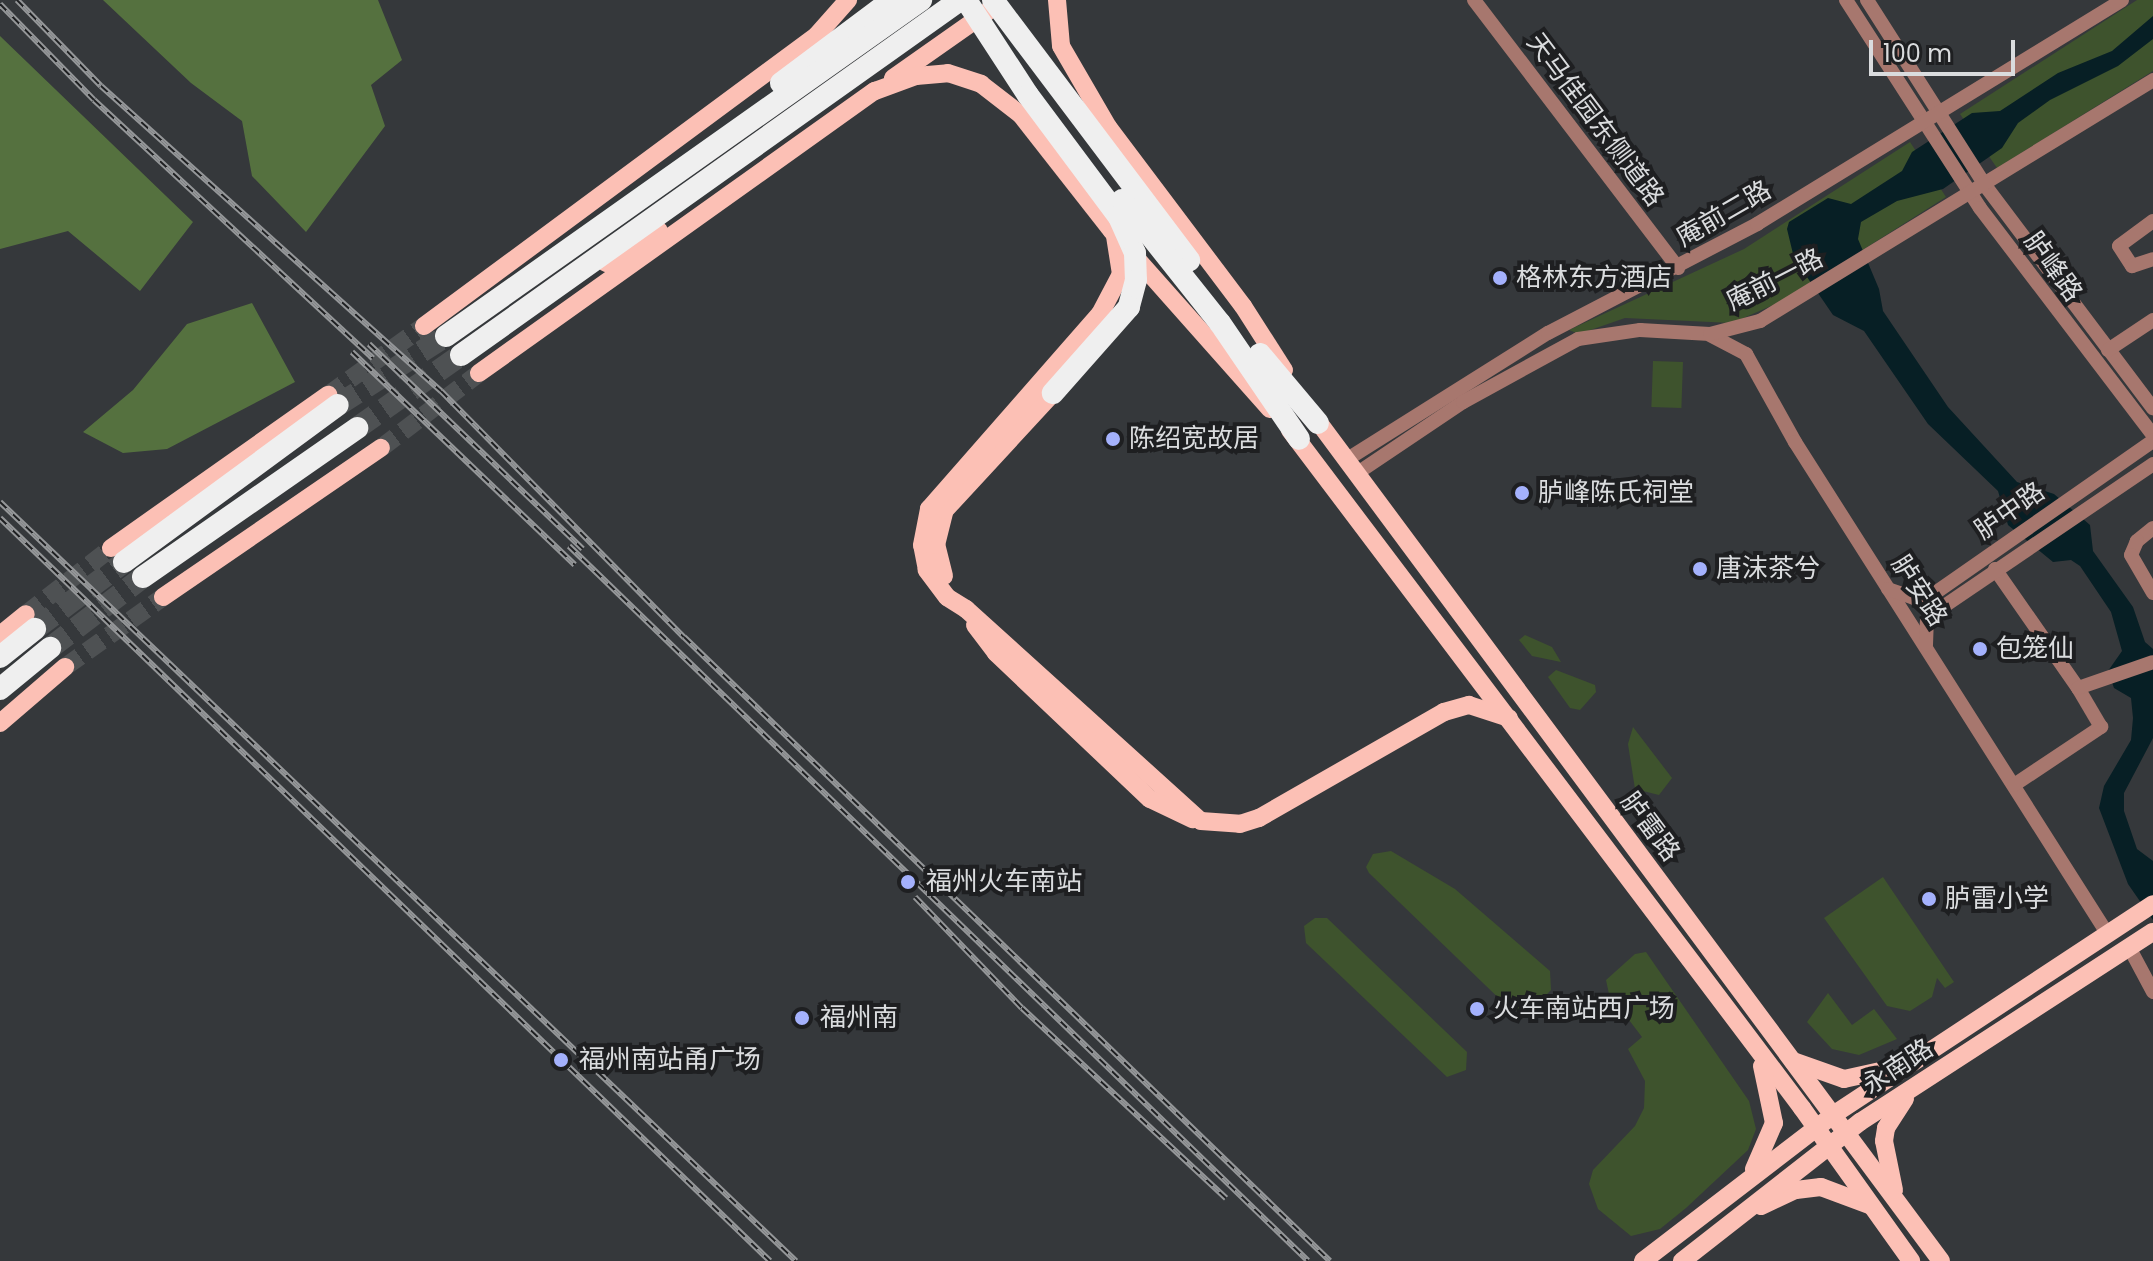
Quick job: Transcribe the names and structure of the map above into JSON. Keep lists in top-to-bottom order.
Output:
{
  "streets": {
    "main road": ["胪雷路", "永南路"],
    "street": [
      "天马佳园东侧道路",
      "庵前二路",
      "胪峰路",
      "庵前一路",
      "胪中路",
      "胪安路"
    ]
  },
  "crossings": [
    ["天马佳园东侧道路", "庵前二路"],
    ["庵前二路", "胪峰路"],
    ["庵前二路", "庵前一路"],
    ["庵前二路", "胪雷路"],
    ["胪峰路", "庵前一路"],
    ["胪峰路", "胪中路"],
    ["庵前一路", "胪雷路"],
    ["胪中路", "胪安路"],
    ["胪雷路", "永南路"]
  ],
  "places": [
    "格林东方酒店",
    "陈绍宽故居",
    "胪峰陈氏祠堂",
    "唐沫茶兮",
    "包笼仙",
    "福州火车南站",
    "胪雷小学",
    "火车南站西广场",
    "福州南",
    "福州南站甬广场"
  ],
  "scale_bar": "100 m"
}
